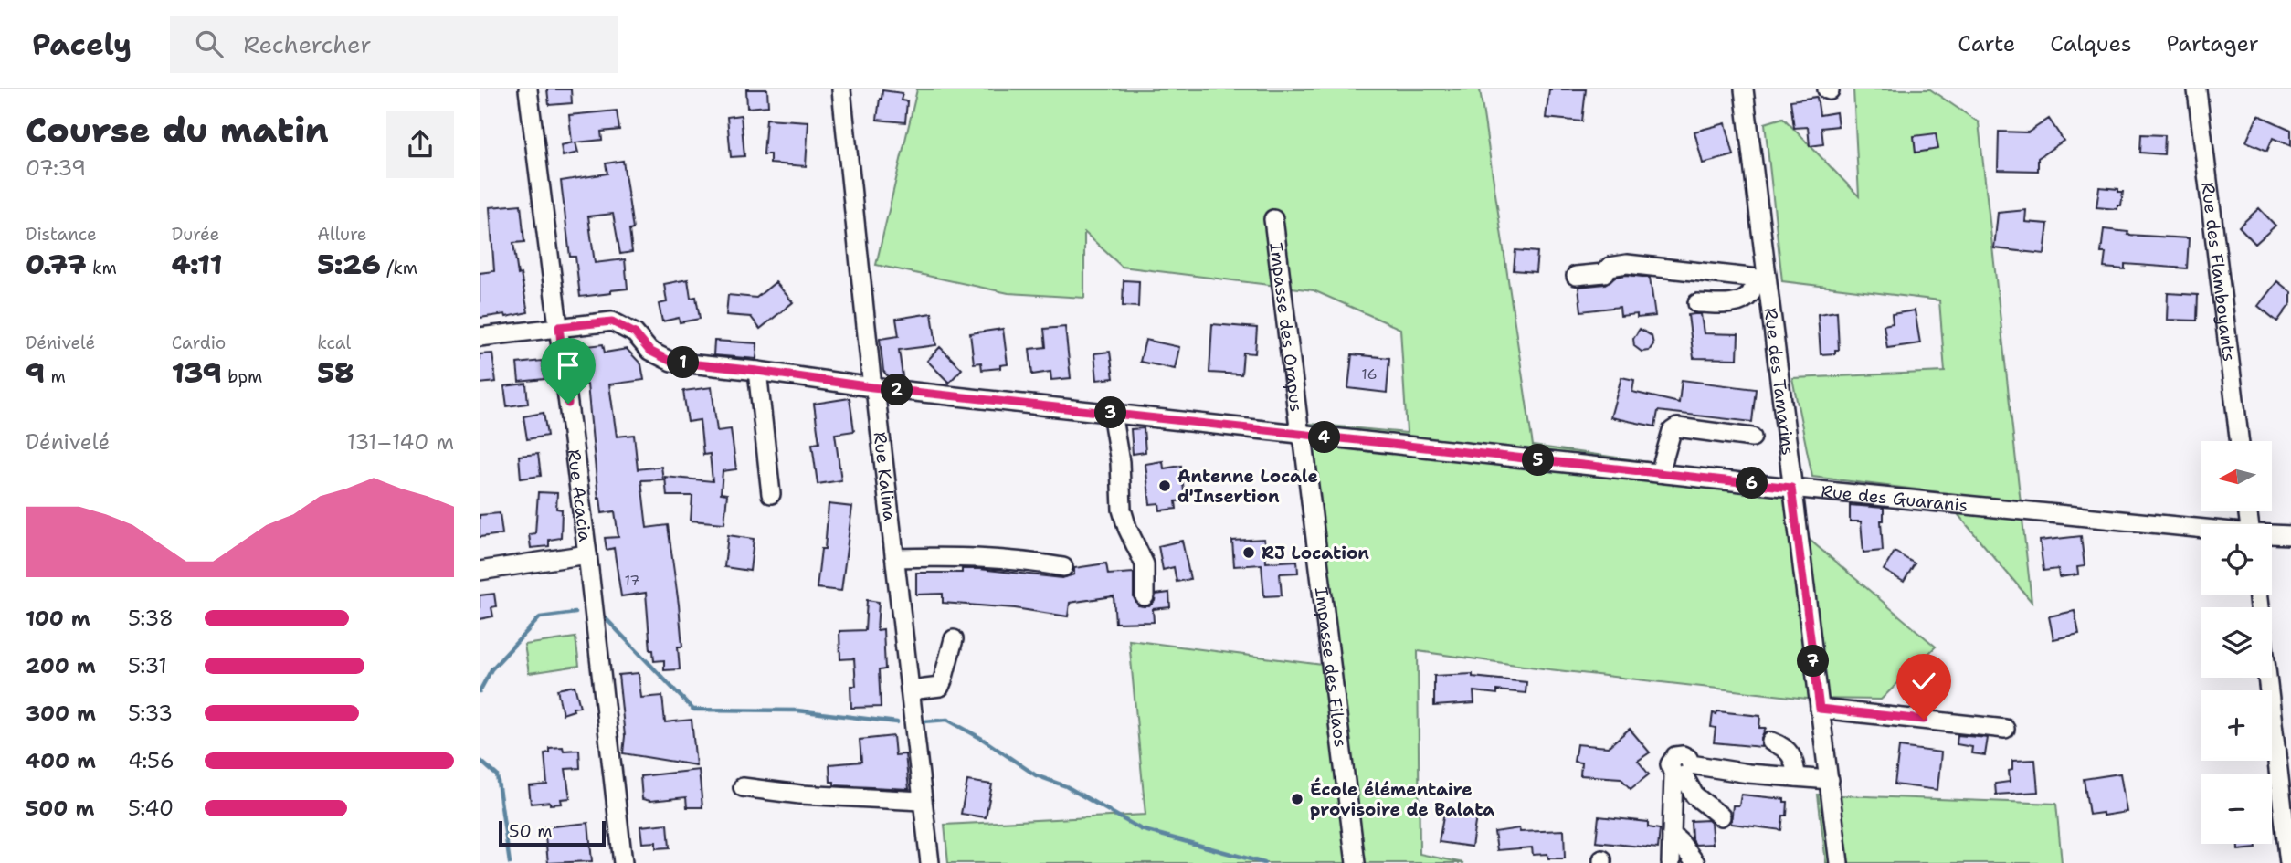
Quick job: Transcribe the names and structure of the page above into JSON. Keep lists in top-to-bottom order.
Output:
{
  "streets": {
    "street": [
      "Rue des Flamboyants",
      "Impasse des Orapus",
      "Rue des Tamarins",
      "Rue Kalina",
      "Rue Acacia",
      "Rue des Guaranis",
      "Impasse des Filaos"
    ]
  },
  "crossings": [
    ["Impasse des Orapus", "Rue des Guaranis"],
    ["Impasse des Orapus", "Impasse des Filaos"],
    ["Rue des Tamarins", "Rue des Guaranis"],
    ["Rue Kalina", "Rue des Guaranis"],
    ["Rue Acacia", "Rue des Guaranis"],
    ["Rue des Guaranis", "Impasse des Filaos"]
  ],
  "places": ["Antenne Locale d'Insertion", "RJ Location", "École élémentaire provisoire de Balata"],
  "house_numbers": ["16", "17"],
  "scale_bar": "50 m",
  "north": "left",
  "page": {
    "header": "Pacely",
    "search": "Rechercher",
    "nav": ["Carte", "Calques", "Partager"],
    "heading": ["Course du matin", "07:39"],
    "stats": [
      ["Distance", "0.77 km"],
      ["Durée", "4:11"],
      ["Allure", "5:26 /km"],
      ["Dénivelé", "9 m"],
      ["Cardio", "139 bpm"],
      ["kcal", "58"]
    ],
    "pins": [
      "1",
      "2",
      "3",
      "4",
      "5",
      "6",
      "7"
    ],
    "chart": ["Dénivelé", "131–140 m"],
    "map_buttons": ["+", "−"],
    "list": [
      {
        "name": "100 m",
        "note": "5:38"
      },
      {
        "name": "200 m",
        "note": "5:31"
      },
      {
        "name": "300 m",
        "note": "5:33"
      },
      {
        "name": "400 m",
        "note": "4:56"
      },
      {
        "name": "500 m",
        "note": "5:40"
      }
    ],
    "scale": "50 m"
  }
}
